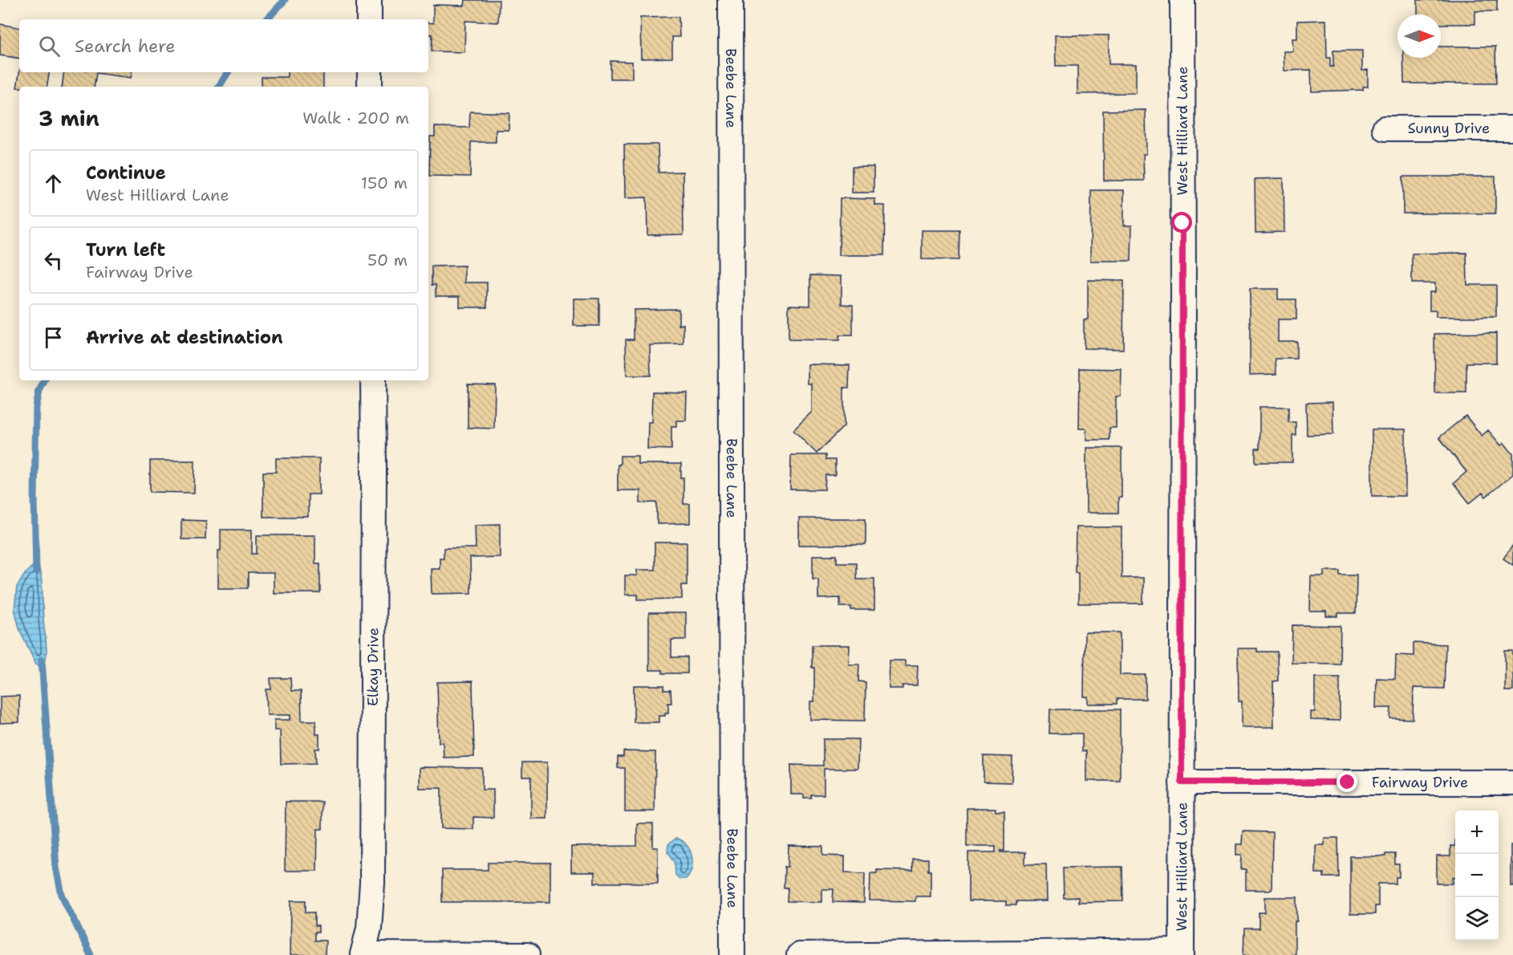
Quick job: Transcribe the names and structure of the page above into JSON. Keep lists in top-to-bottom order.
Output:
{
  "streets": {
    "street": [
      "Beebe Lane",
      "Sunny Drive",
      "West Hilliard Lane",
      "Elkay Drive",
      "Fairway Drive"
    ]
  },
  "crossings": [
    ["West Hilliard Lane", "Fairway Drive"]
  ],
  "north": "right",
  "page": {
    "search": "Search here",
    "heading": ["3 min", "Walk · 200 m"],
    "list": [
      ["Continue", "West Hilliard Lane", "150 m"],
      ["Turn left", "Fairway Drive", "50 m"],
      "Arrive at destination"
    ],
    "map_buttons": ["+", "−"]
  }
}
